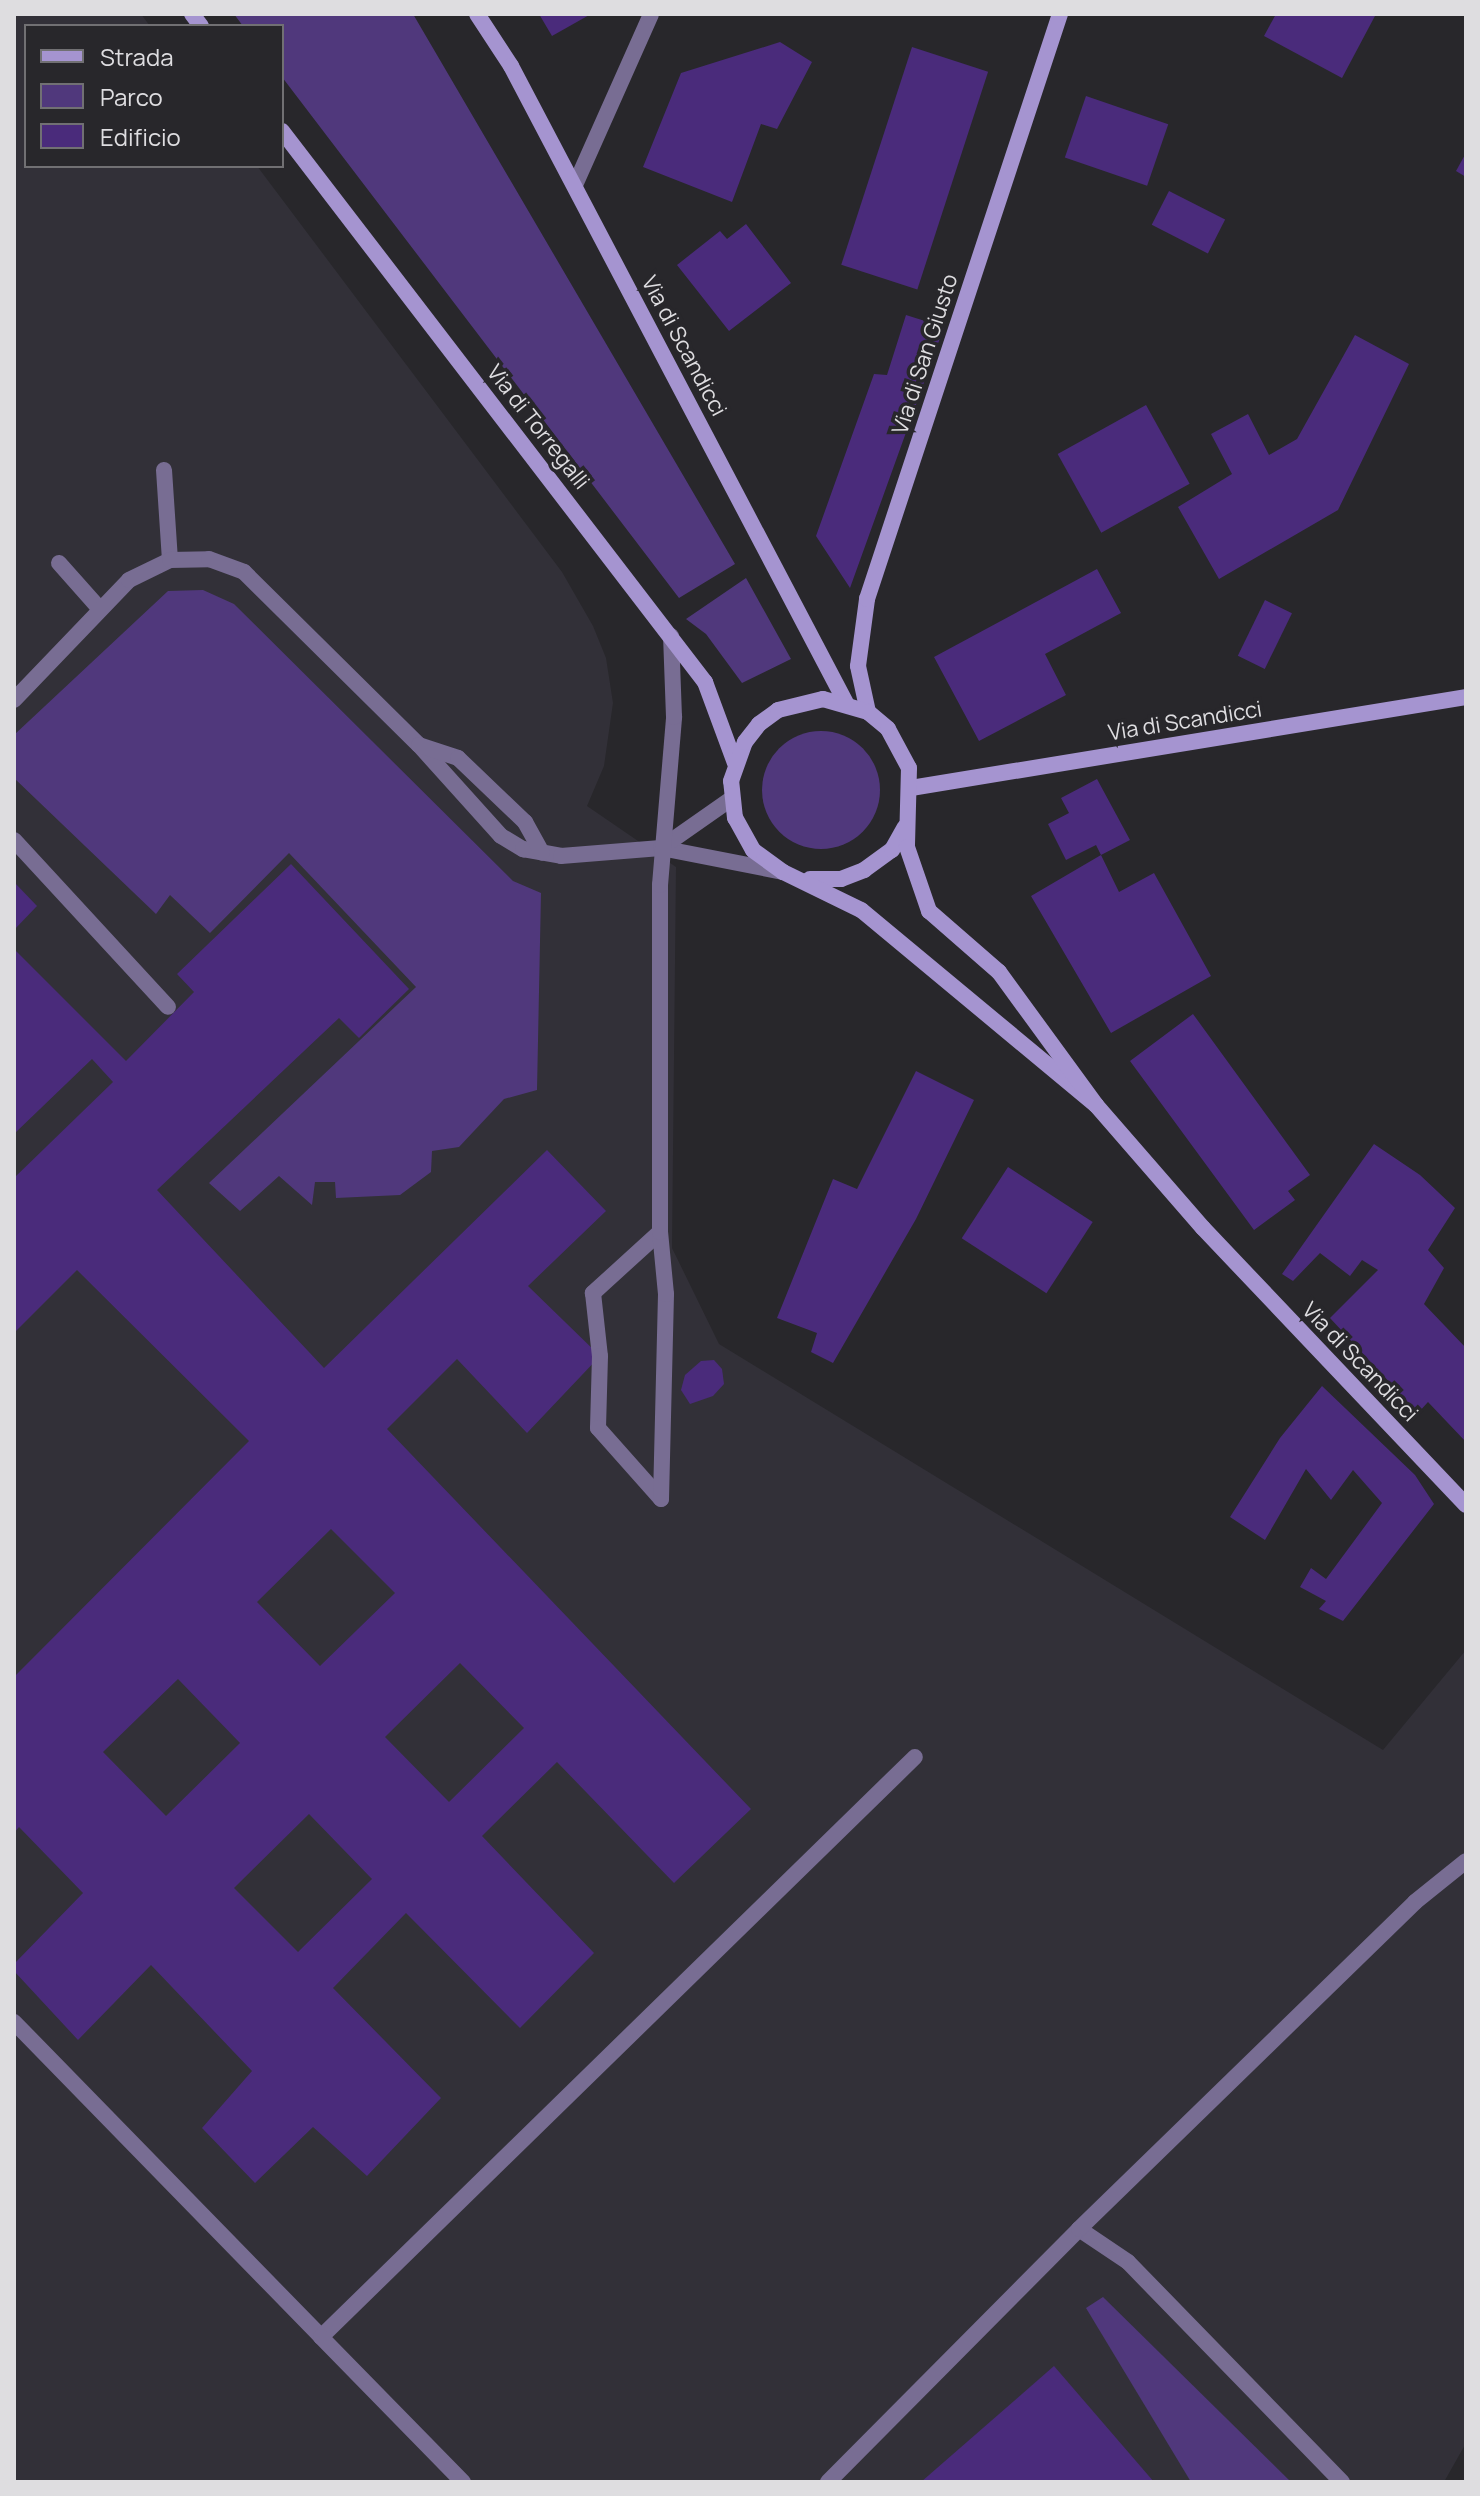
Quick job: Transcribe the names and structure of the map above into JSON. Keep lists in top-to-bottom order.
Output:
{
  "streets": {
    "main road": ["Via di Scandicci", "Via di San Giusto", "Via di Torregalli"]
  },
  "crossings": [
    ["Via di Scandicci", "Via di San Giusto"],
    ["Via di Scandicci", "Via di Torregalli"],
    ["Via di San Giusto", "Via di Torregalli"]
  ],
  "legend": ["Strada", "Parco", "Edificio"]
}
